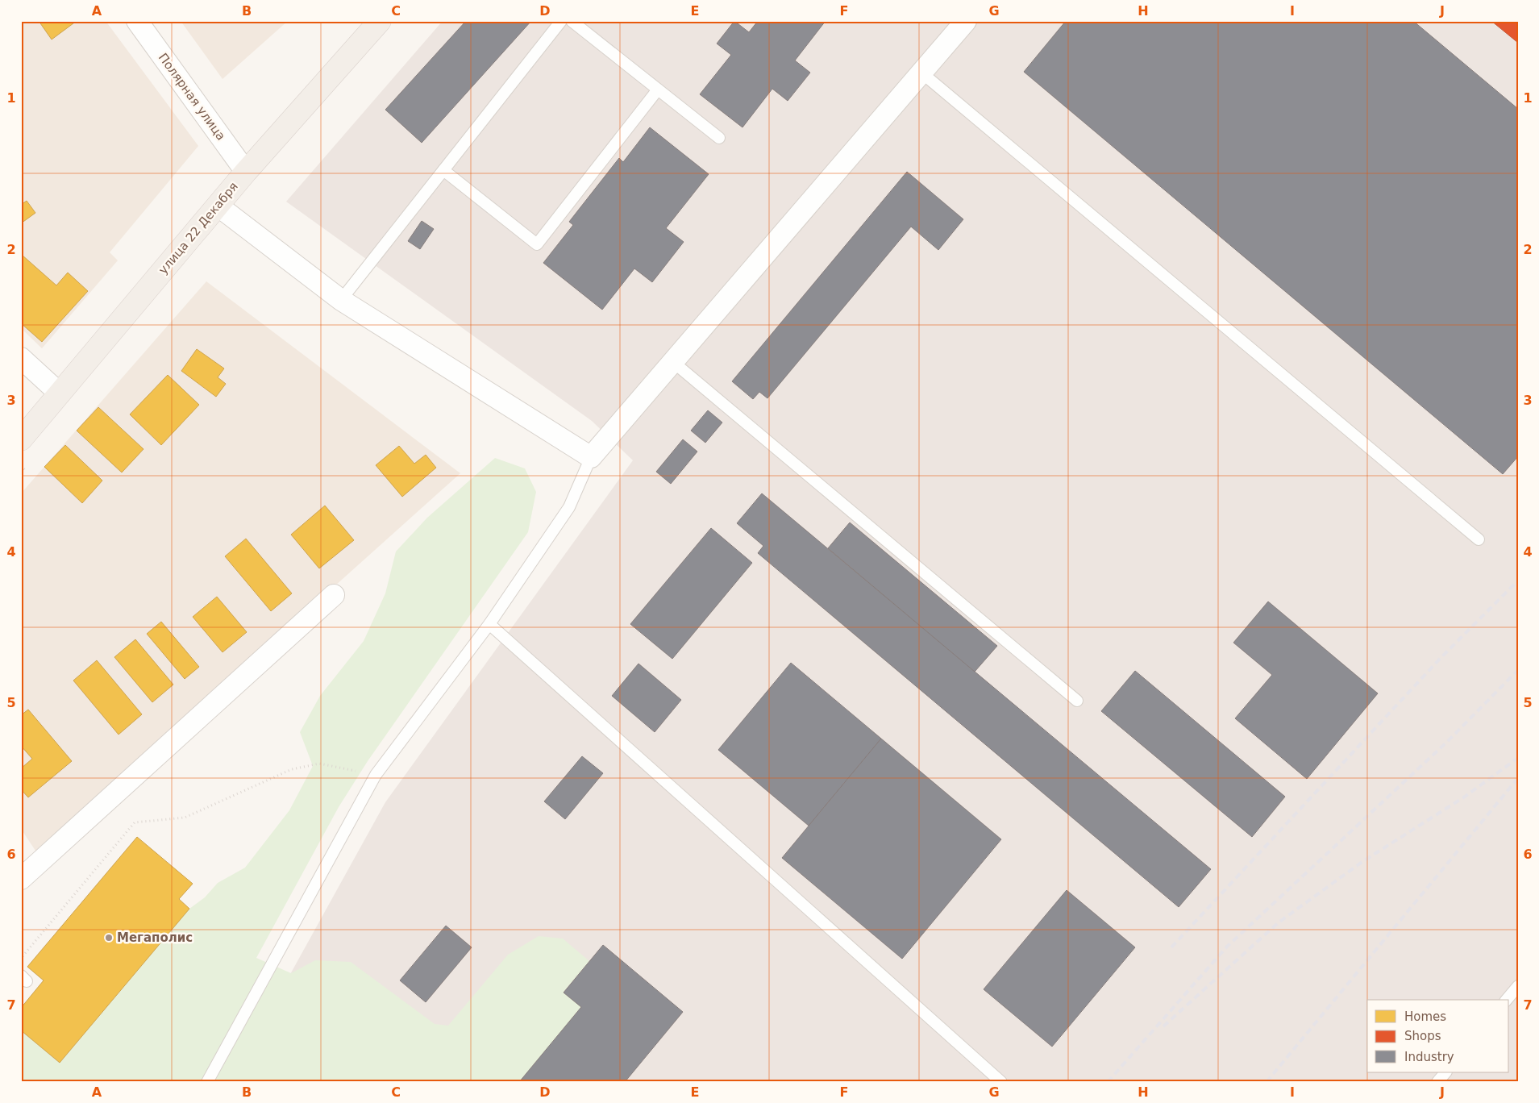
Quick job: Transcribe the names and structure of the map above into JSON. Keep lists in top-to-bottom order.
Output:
{
  "streets": {
    "main road": ["улица 22 Декабря"],
    "street": ["Полярная улица"]
  },
  "crossings": [
    ["Полярная улица", "улица 22 Декабря"]
  ],
  "places": ["Мегаполис"],
  "legend": ["Homes", "Shops", "Industry"],
  "grid": {
    "columns": [
      "A",
      "B",
      "C",
      "D",
      "E",
      "F",
      "G",
      "H",
      "I",
      "J"
    ],
    "rows": [
      "1",
      "2",
      "3",
      "4",
      "5",
      "6",
      "7"
    ]
  }
}
